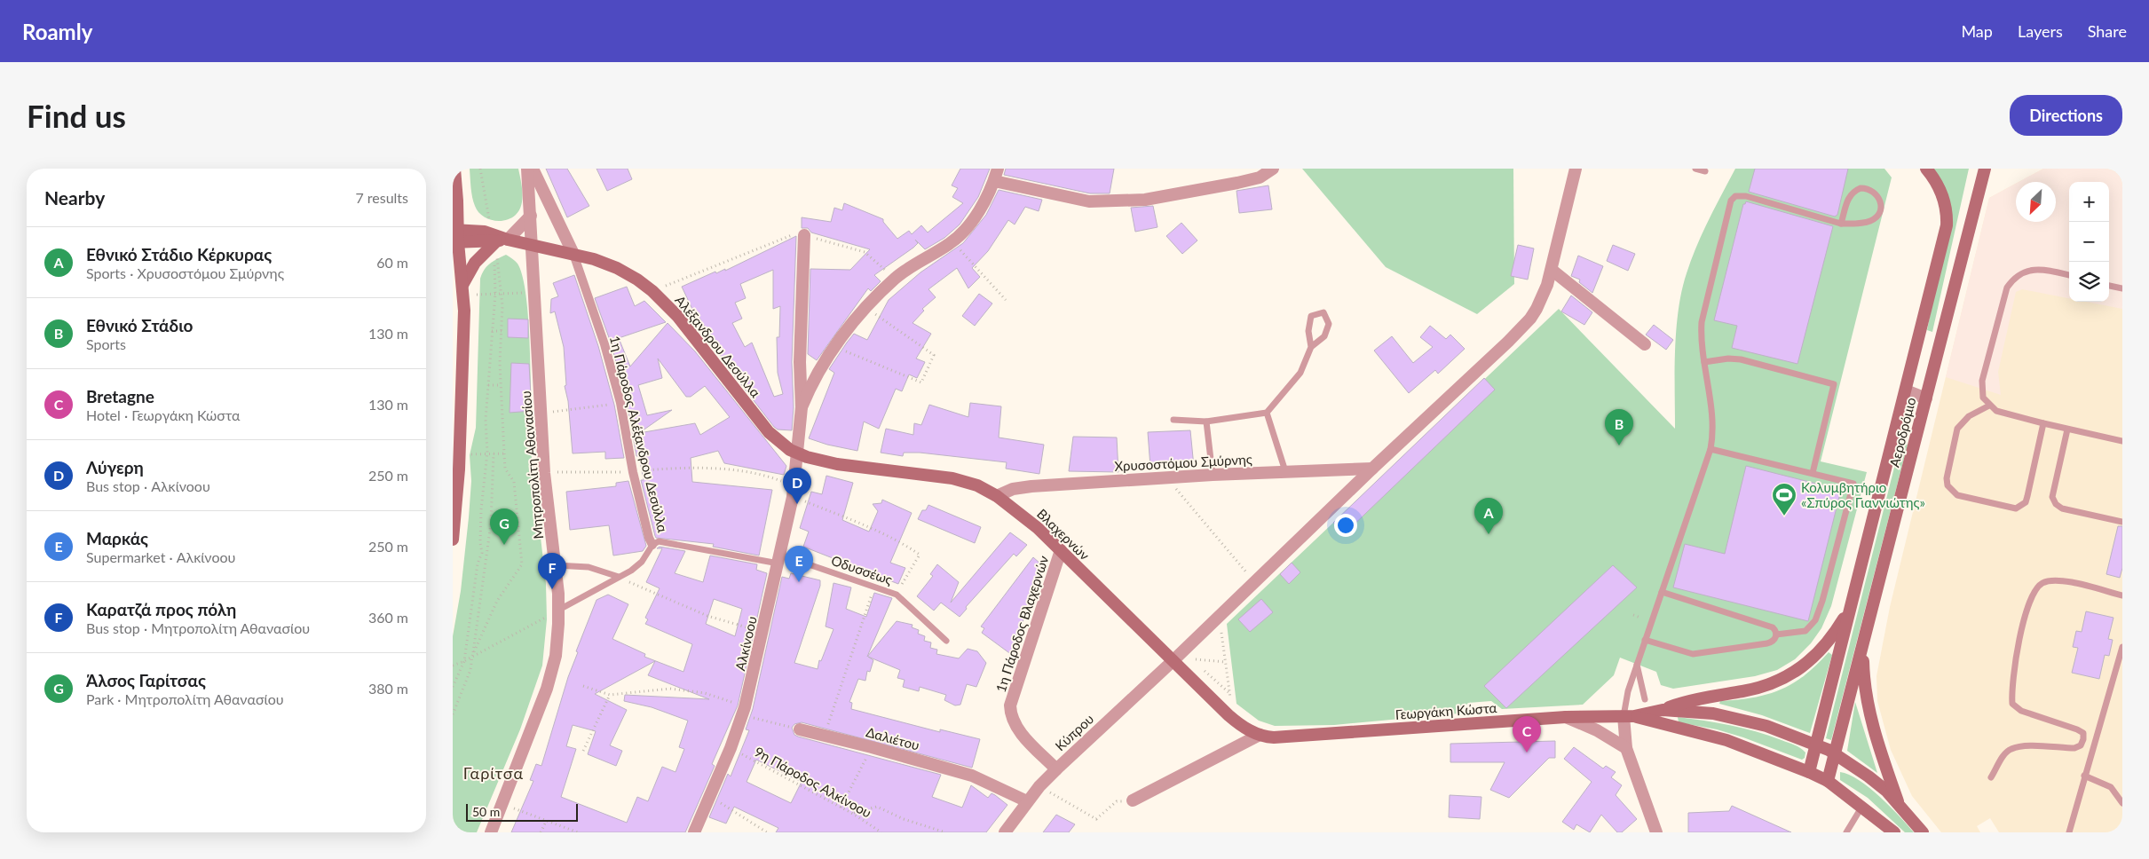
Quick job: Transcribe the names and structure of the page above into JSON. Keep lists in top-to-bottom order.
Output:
{
  "streets": {
    "main road": [
      "Αλέξανδρου Δεσύλλα",
      "Αεροδρόμιο",
      "Βλαχερνών",
      "Γεωργάκη Κώστα"
    ],
    "street": [
      "1η Πάροδος Αλέξανδρου Δεσύλλα",
      "Χρυσοστόμου Σμύρνης",
      "Μητροπολίτη Αθανασίου",
      "1η Πάροδος Βλαχερνών",
      "Αλκίνοου",
      "Κύπρου",
      "Δαλιέτου"
    ],
    "lane": ["Οδυσσέως"],
    "path": ["9η Πάροδος Αλκίνοου"]
  },
  "crossings": [
    ["Αλέξανδρου Δεσύλλα", "1η Πάροδος Αλέξανδρου Δεσύλλα"],
    ["Αλέξανδρου Δεσύλλα", "Μητροπολίτη Αθανασίου"],
    ["Αλέξανδρου Δεσύλλα", "Βλαχερνών"],
    ["Αλέξανδρου Δεσύλλα", "Αλκίνοου"],
    ["Αεροδρόμιο", "Γεωργάκη Κώστα"],
    ["1η Πάροδος Αλέξανδρου Δεσύλλα", "Οδυσσέως"],
    ["Χρυσοστόμου Σμύρνης", "Βλαχερνών"],
    ["Χρυσοστόμου Σμύρνης", "Κύπρου"],
    ["Βλαχερνών", "1η Πάροδος Βλαχερνών"],
    ["Βλαχερνών", "Αλκίνοου"],
    ["Βλαχερνών", "Γεωργάκη Κώστα"],
    ["Βλαχερνών", "Κύπρου"],
    ["Οδυσσέως", "Αλκίνοου"],
    ["1η Πάροδος Βλαχερνών", "Κύπρου"],
    ["Κύπρου", "Δαλιέτου"]
  ],
  "districts": ["Γαρίτσα"],
  "places": {
    "sports": ["Κολυμβητήριο «Σπύρος Γιαννιώτης»"]
  },
  "scale_bar": "50 m",
  "north": "bottom left",
  "page": {
    "header": "Roamly",
    "nav": ["Map", "Layers", "Share"],
    "buttons": "Directions",
    "title": "Find us",
    "heading": ["Nearby", "7 results"],
    "map_buttons": ["+", "−"],
    "list": [
      {
        "mark": "A",
        "name": "Εθνικό Στάδιο Κέρκυρας",
        "note": "Sports · Χρυσοστόμου Σμύρνης",
        "value": "60 m"
      },
      {
        "mark": "B",
        "name": "Εθνικό Στάδιο",
        "note": "Sports",
        "value": "130 m"
      },
      {
        "mark": "C",
        "name": "Bretagne",
        "note": "Hotel · Γεωργάκη Κώστα",
        "value": "130 m"
      },
      {
        "mark": "D",
        "name": "Λύγερη",
        "note": "Bus stop · Αλκίνοου",
        "value": "250 m"
      },
      {
        "mark": "E",
        "name": "Μαρκάς",
        "note": "Supermarket · Αλκίνοου",
        "value": "250 m"
      },
      {
        "mark": "F",
        "name": "Καρατζά προς πόλη",
        "note": "Bus stop · Μητροπολίτη Αθανασίου",
        "value": "360 m"
      },
      {
        "mark": "G",
        "name": "Άλσος Γαρίτσας",
        "note": "Park · Μητροπολίτη Αθανασίου",
        "value": "380 m"
      }
    ],
    "pins": [
      "B",
      "D",
      "A",
      "G",
      "E",
      "F",
      "C"
    ],
    "scale": "50 m"
  }
}
